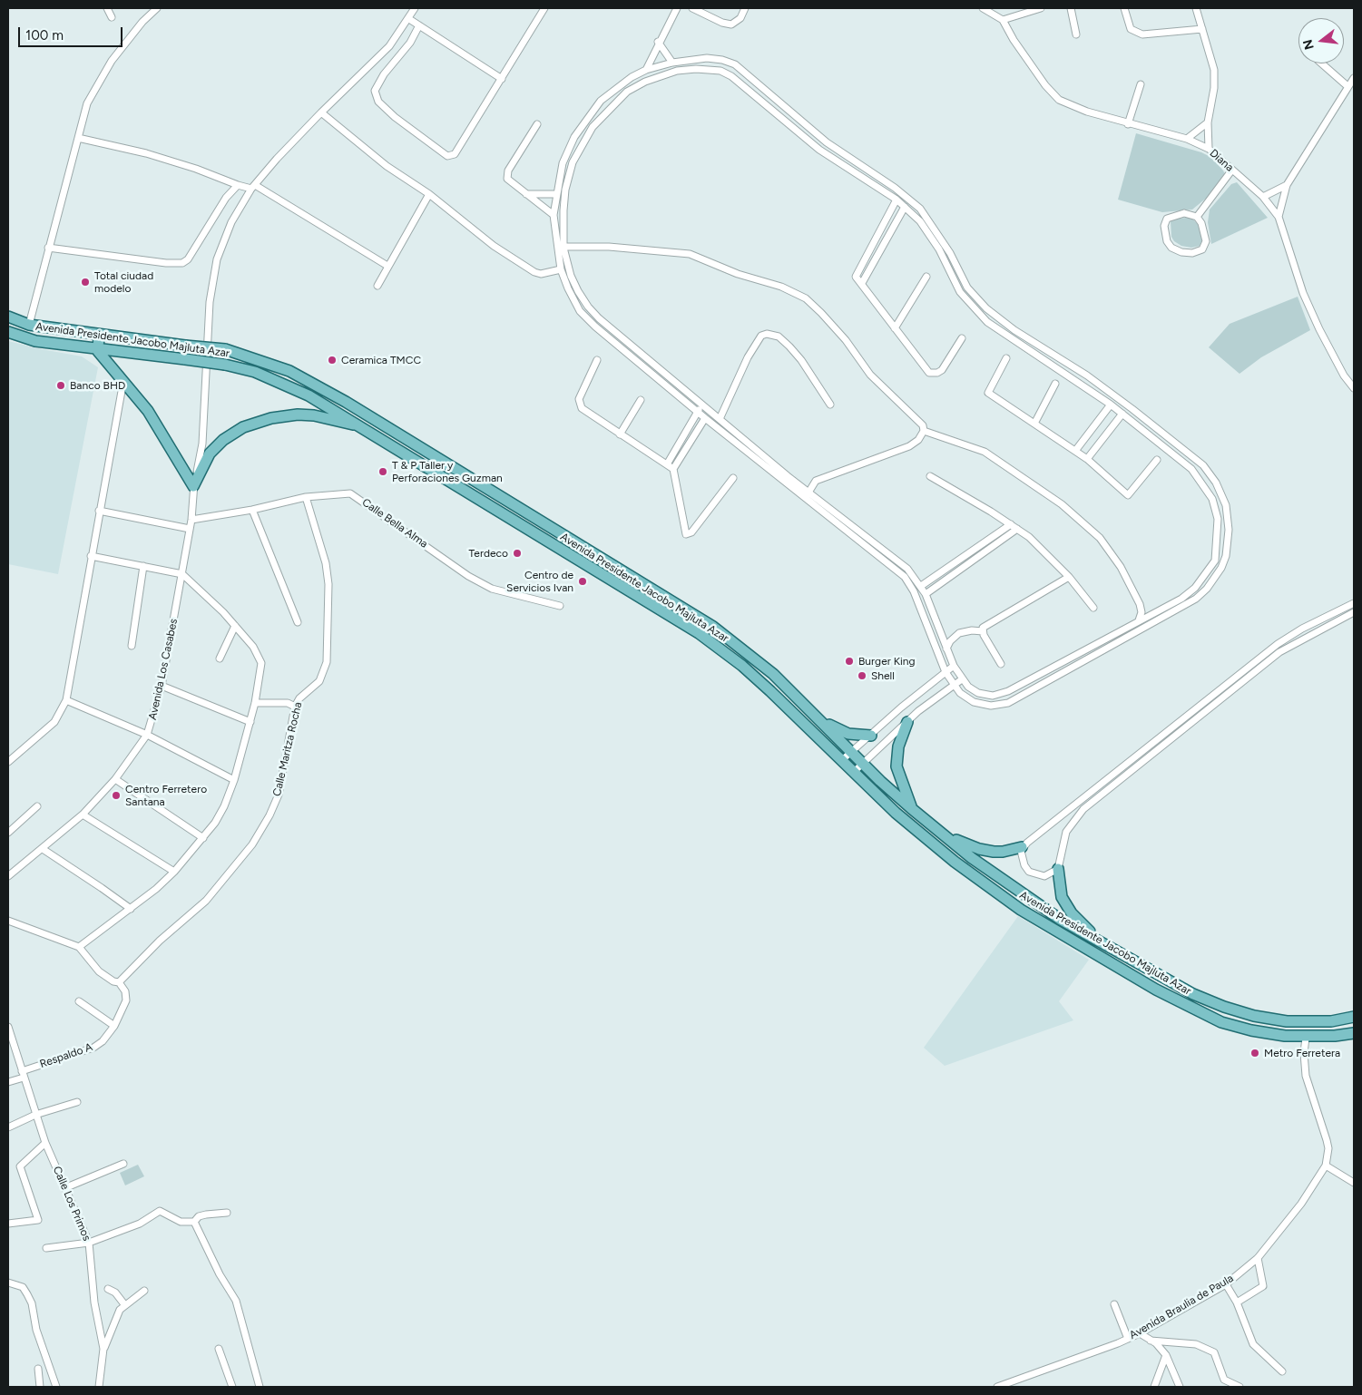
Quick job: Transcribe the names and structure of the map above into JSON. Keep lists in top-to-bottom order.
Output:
{
  "streets": {
    "main road": ["Avenida Presidente Jacobo Majluta Azar"],
    "street": [
      "Diana",
      "Calle Bella Alma",
      "Avenida Los Casabes",
      "Calle Maritza Rocha",
      "Respaldo A",
      "Calle Los Primos",
      "Avenida Braulia de Paula"
    ]
  },
  "crossings": [
    ["Avenida Presidente Jacobo Majluta Azar", "Avenida Braulia de Paula"],
    ["Calle Bella Alma", "Avenida Los Casabes"],
    ["Calle Bella Alma", "Calle Maritza Rocha"],
    ["Calle Maritza Rocha", "Respaldo A"],
    ["Respaldo A", "Calle Los Primos"]
  ],
  "places": [
    "Total ciudad modelo",
    "Ceramica TMCC",
    "Banco BHD",
    "T & P Taller y Perforaciones Guzman",
    "Terdeco",
    "Centro de Servicios Ivan",
    "Burger King",
    "Shell",
    "Centro Ferretero Santana",
    "Metro Ferretera"
  ],
  "scale_bar": "100 m",
  "north": "left"
}
